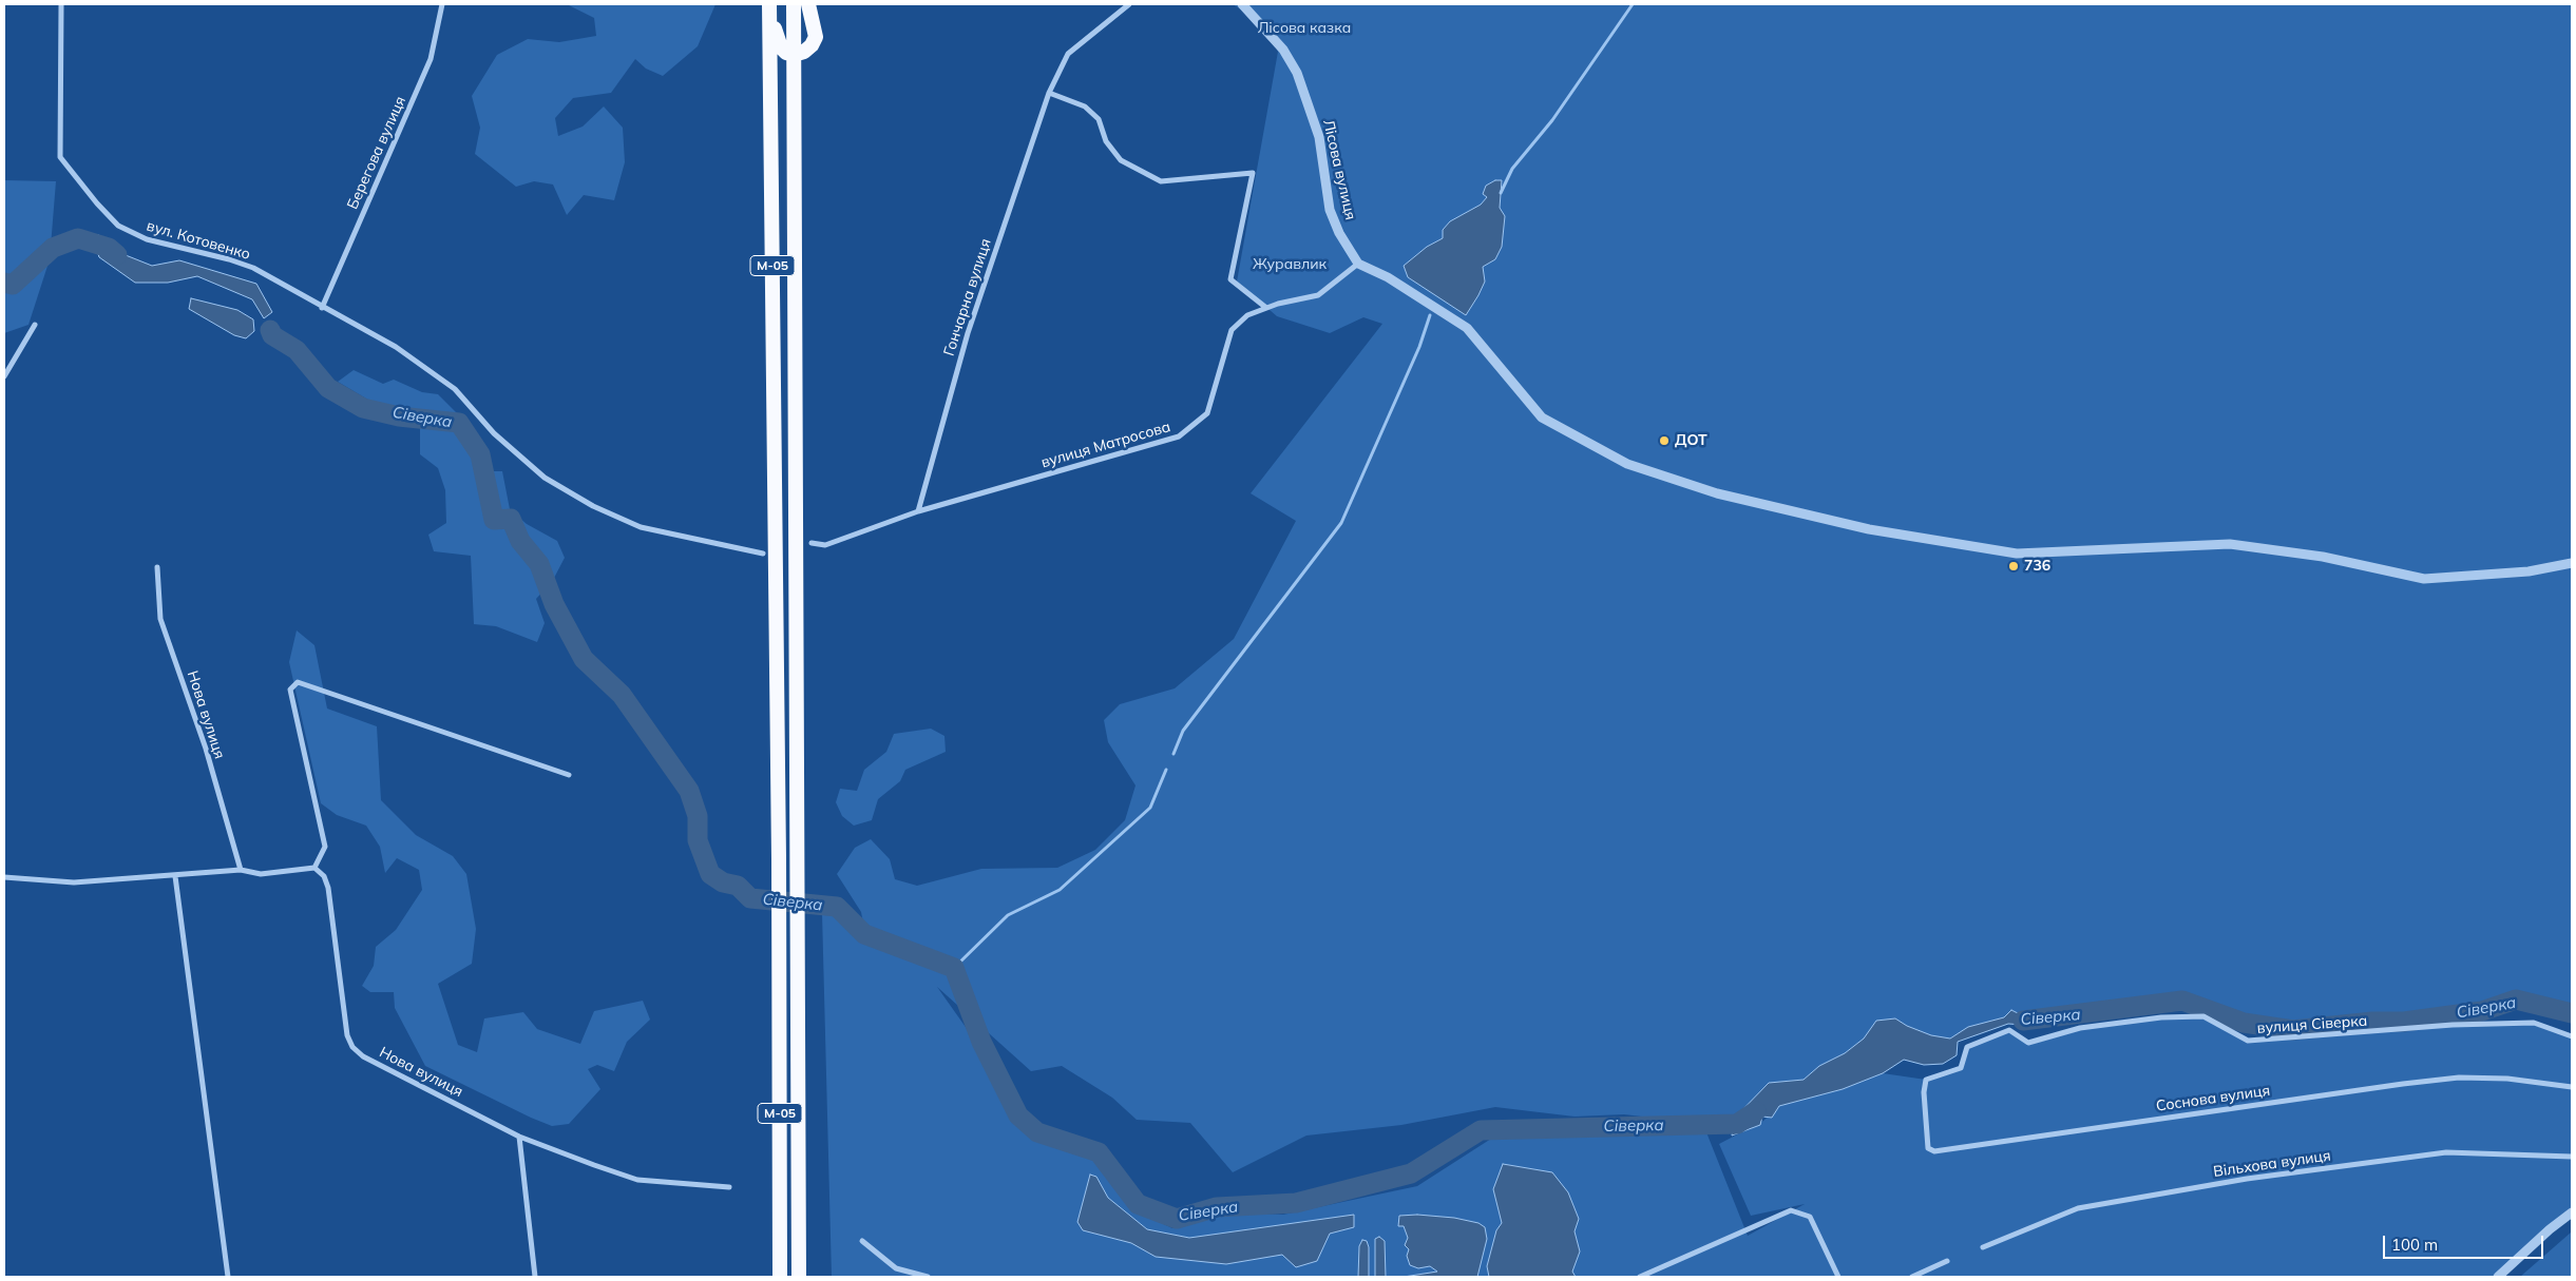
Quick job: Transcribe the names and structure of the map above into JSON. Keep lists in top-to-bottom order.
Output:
{
  "streets": {
    "highway": ["М-05"],
    "street": [
      "Берегова вулиця",
      "Лісова вулиця",
      "вул. Котовенко",
      "Гончарна вулиця",
      "вулиця Матросова",
      "Нова вулиця",
      "вулиця Сіверка",
      "Соснова вулиця",
      "Вільхова вулиця"
    ]
  },
  "crossings": [
    ["Берегова вулиця", "вул. Котовенко"],
    ["Лісова вулиця", "вулиця Матросова"],
    ["Гончарна вулиця", "вулиця Матросова"],
    ["вулиця Сіверка", "Соснова вулиця"]
  ],
  "water": ["Сіверка"],
  "parks": ["Лісова казка", "Журавлик"],
  "places": ["ДОТ", "736"],
  "scale_bar": "100 m"
}
